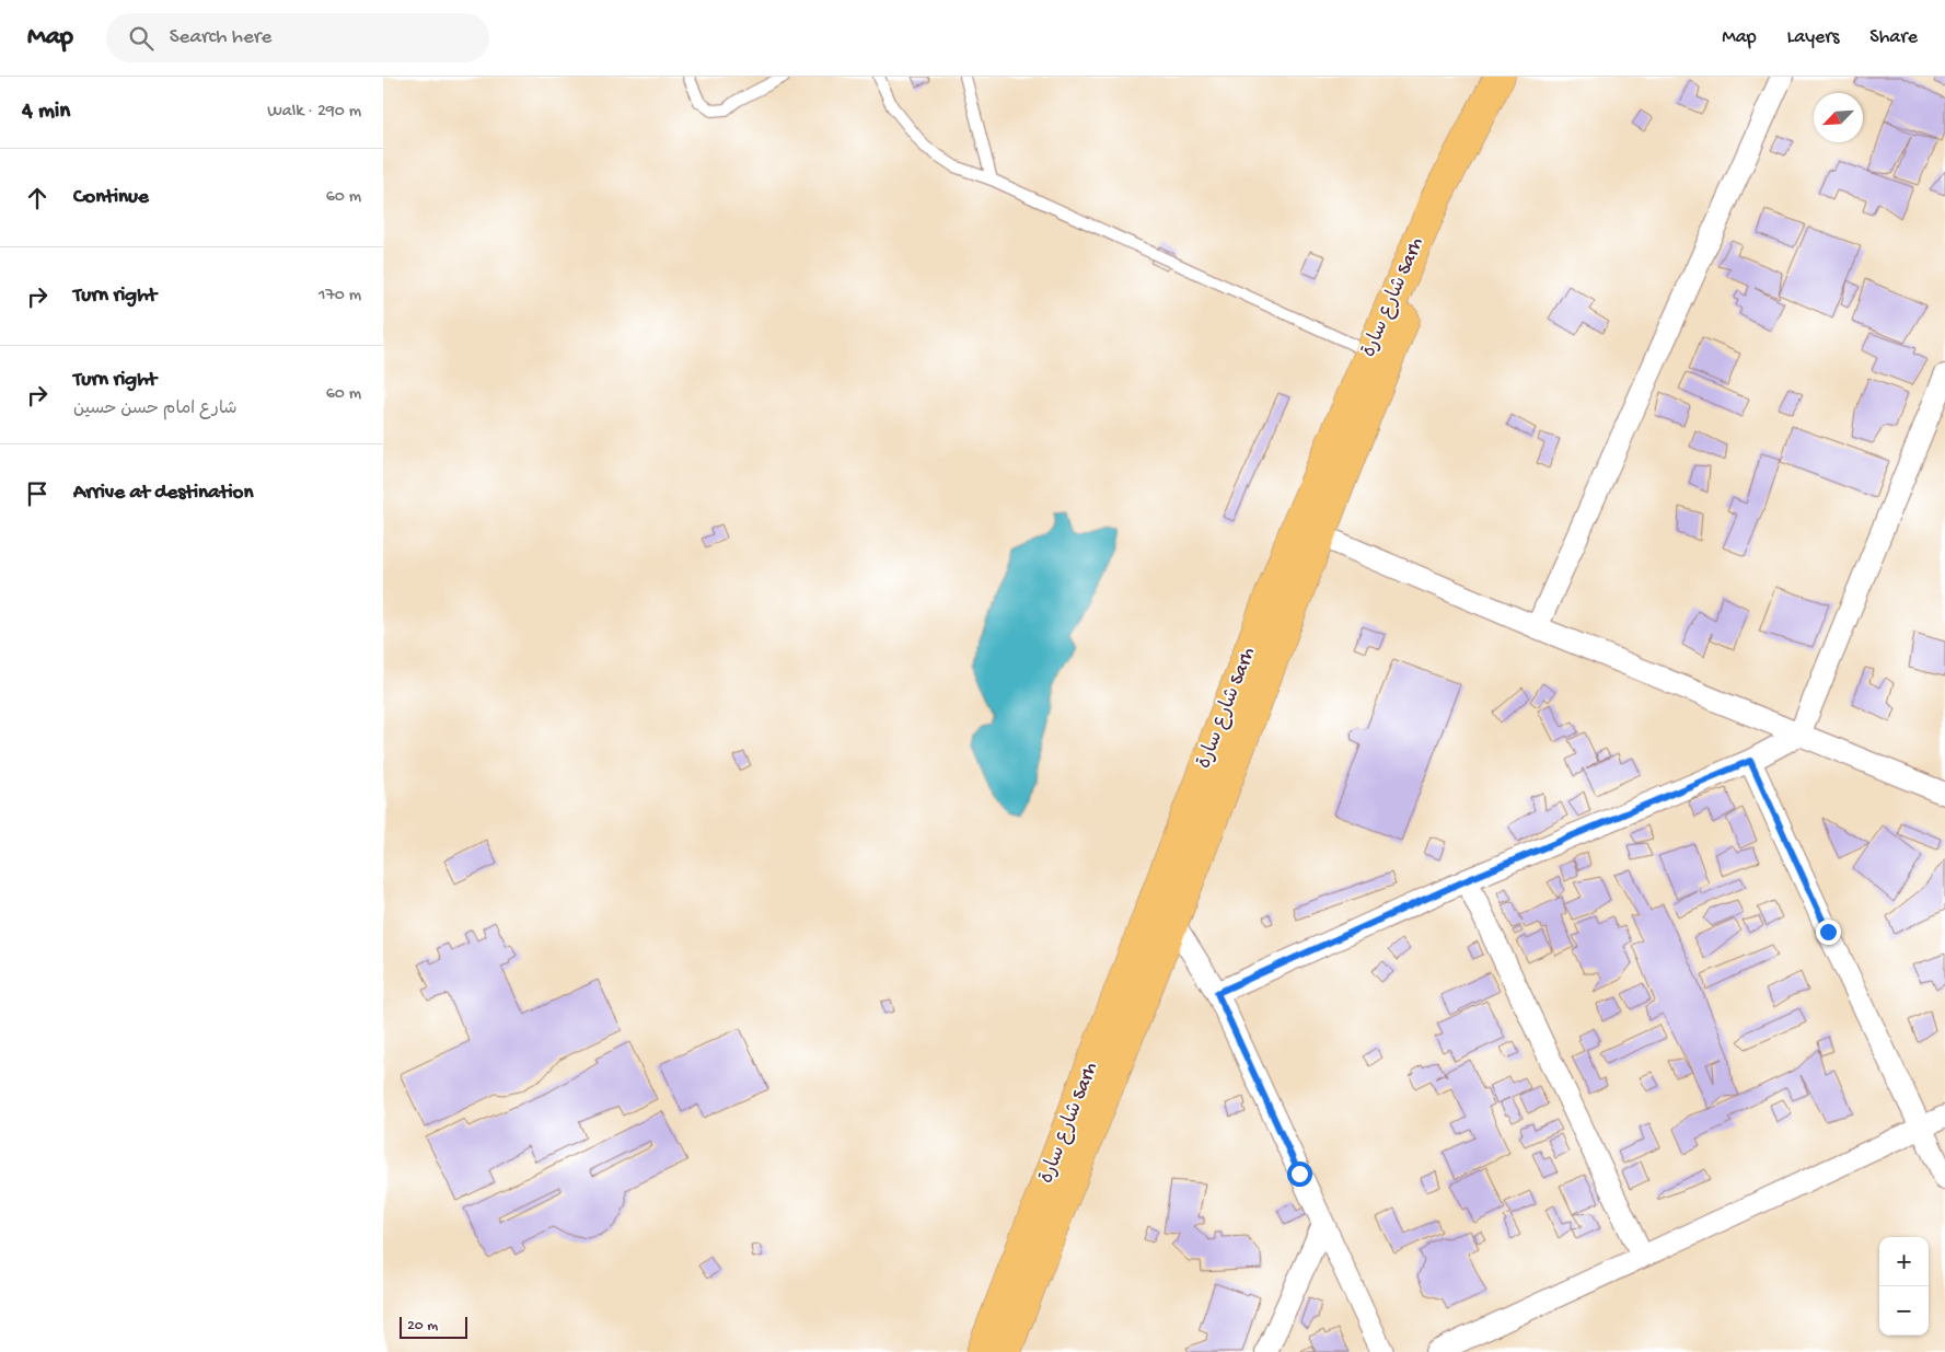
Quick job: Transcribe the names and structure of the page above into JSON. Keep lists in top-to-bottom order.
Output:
{
  "streets": {
    "highway": ["شارع سارة Sarh"]
  },
  "scale_bar": "20 m",
  "north": "bottom left",
  "page": {
    "header": "Map",
    "search": "Search here",
    "nav": ["Map", "Layers", "Share"],
    "heading": ["4 min", "Walk · 290 m"],
    "list": [
      ["Continue", "60 m"],
      ["Turn right", "170 m"],
      ["Turn right", "شارع امام حسن حسين", "60 m"],
      "Arrive at destination"
    ],
    "map_buttons": ["+", "−"],
    "scale": "20 m"
  }
}
